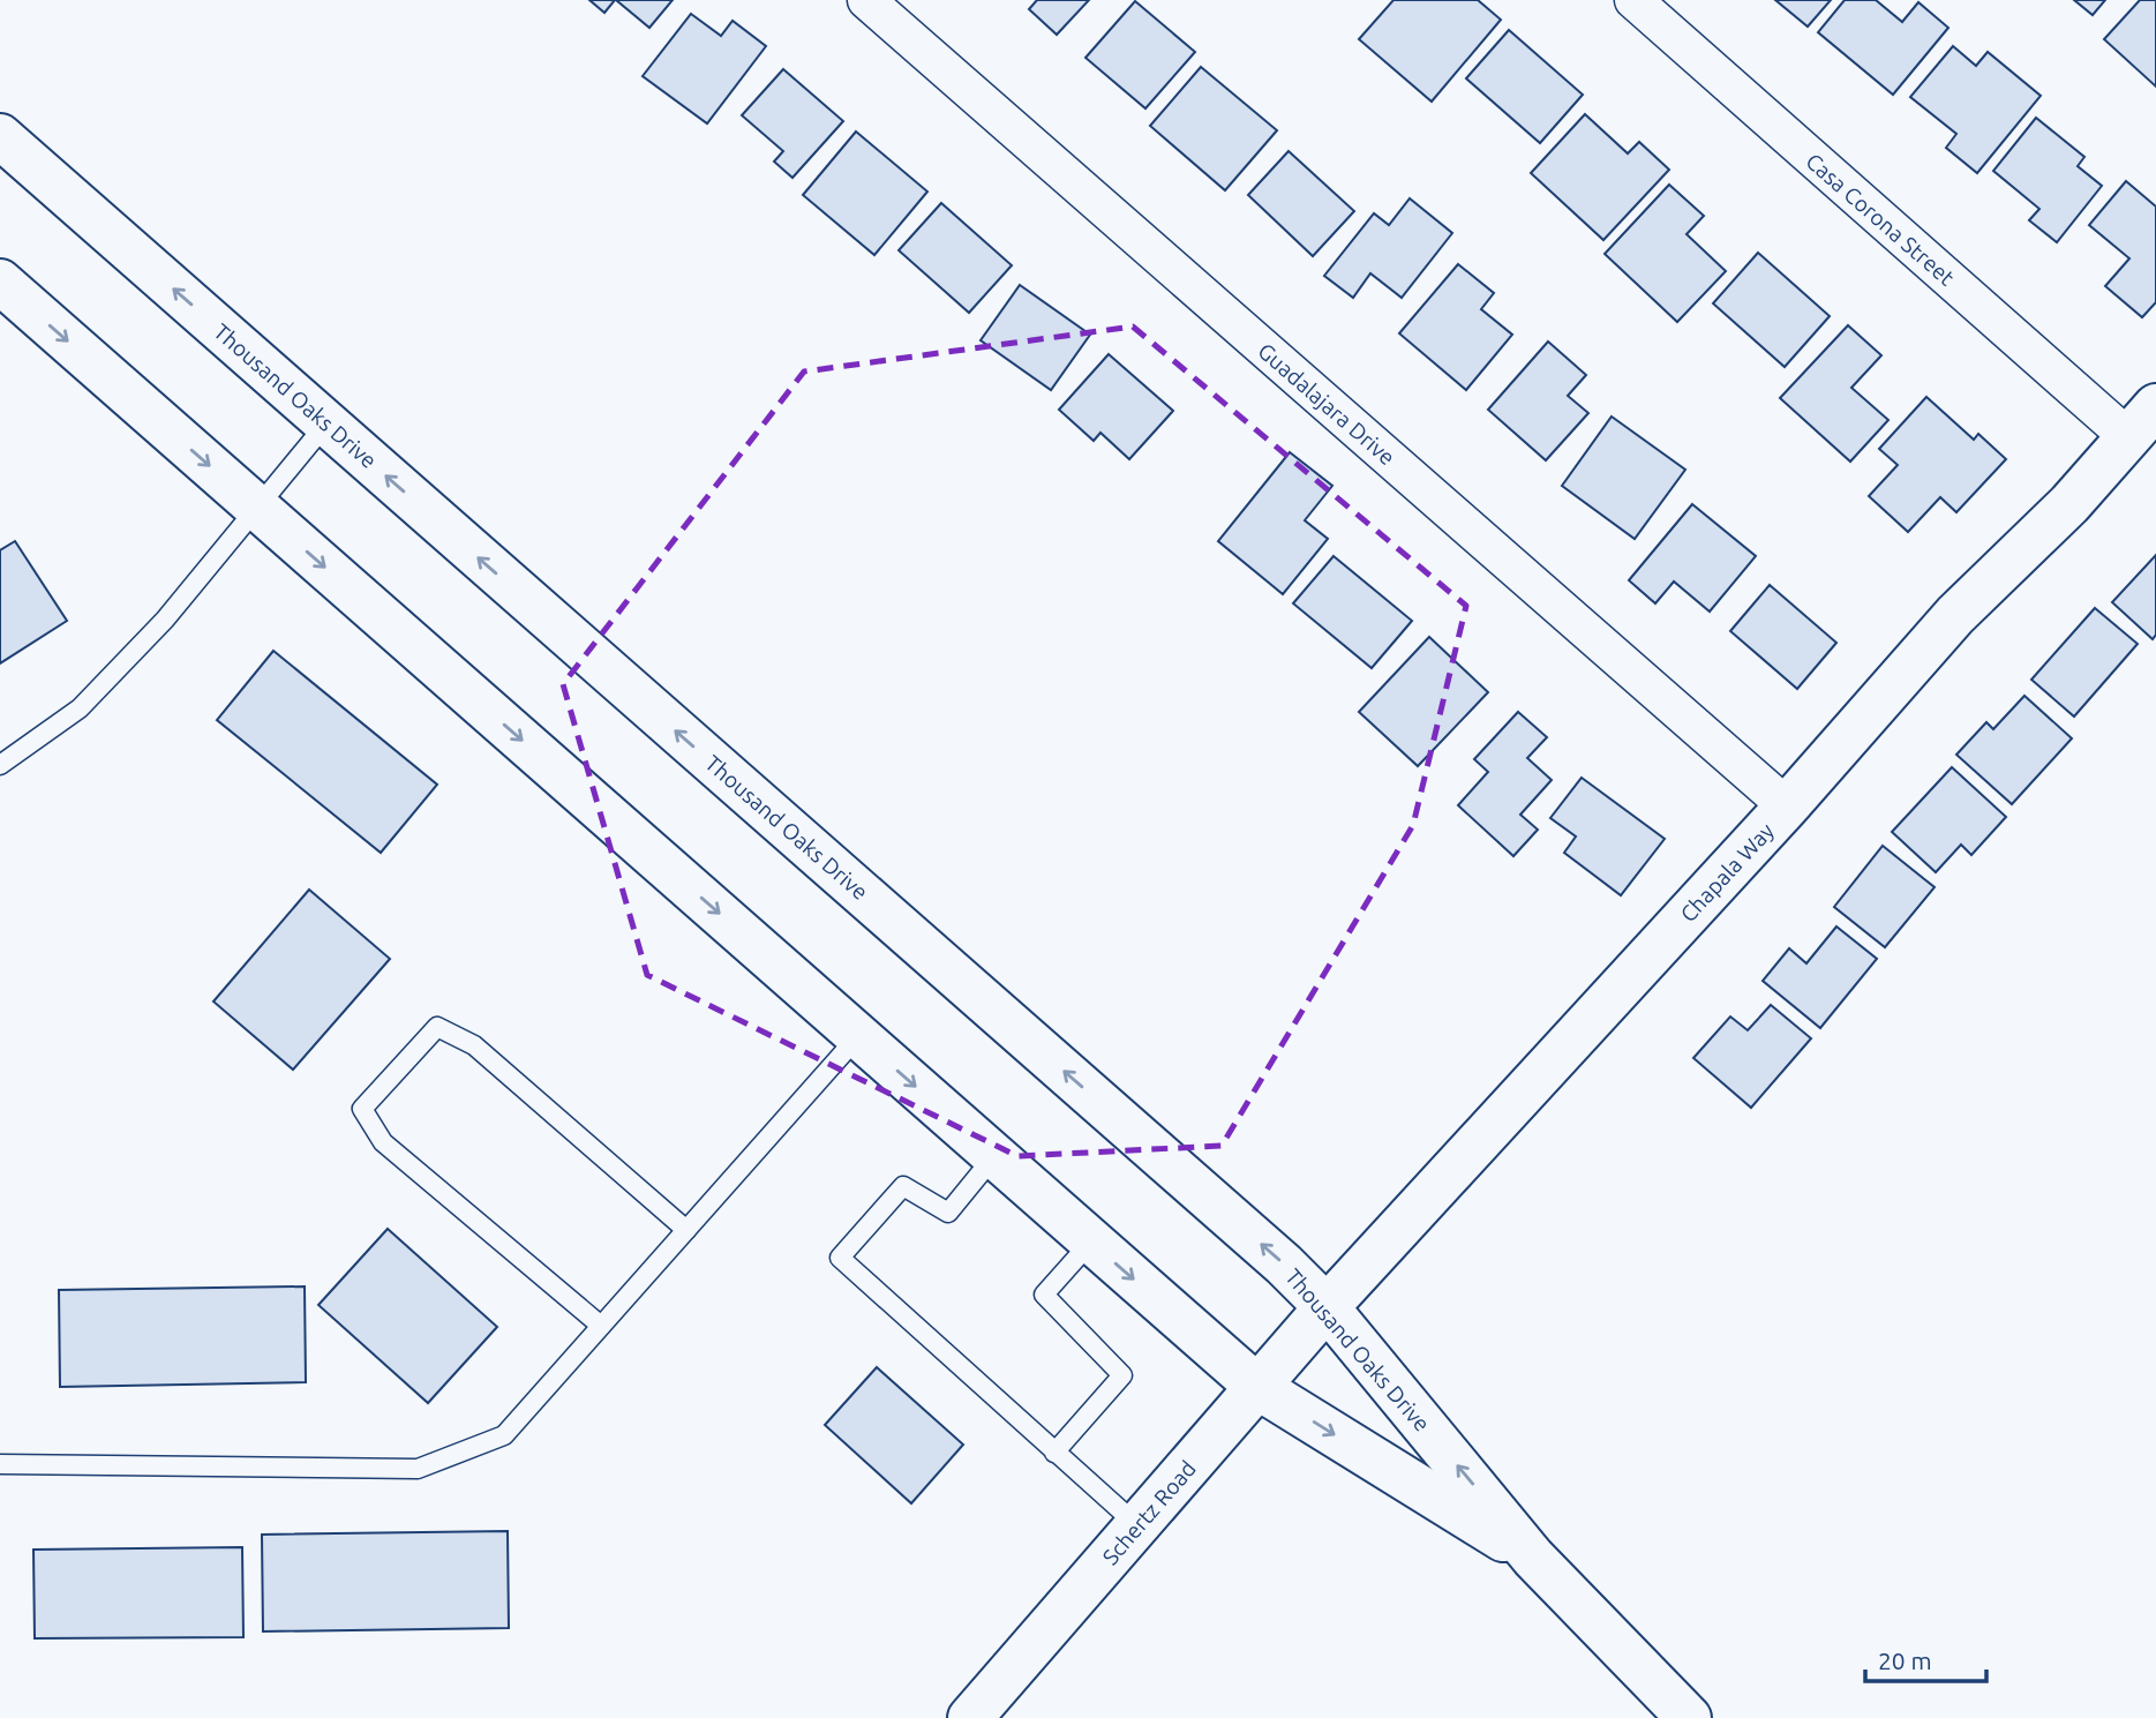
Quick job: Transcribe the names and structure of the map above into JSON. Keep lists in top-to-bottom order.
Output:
{
  "streets": {
    "main road": ["Thousand Oaks Drive", "Chapala Way", "Schertz Road"],
    "street": ["Casa Corona Street", "Guadalajara Drive"]
  },
  "crossings": [
    ["Casa Corona Street", "Chapala Way"],
    ["Thousand Oaks Drive", "Chapala Way"],
    ["Thousand Oaks Drive", "Schertz Road"],
    ["Guadalajara Drive", "Chapala Way"],
    ["Chapala Way", "Schertz Road"]
  ],
  "scale_bar": "20 m"
}
